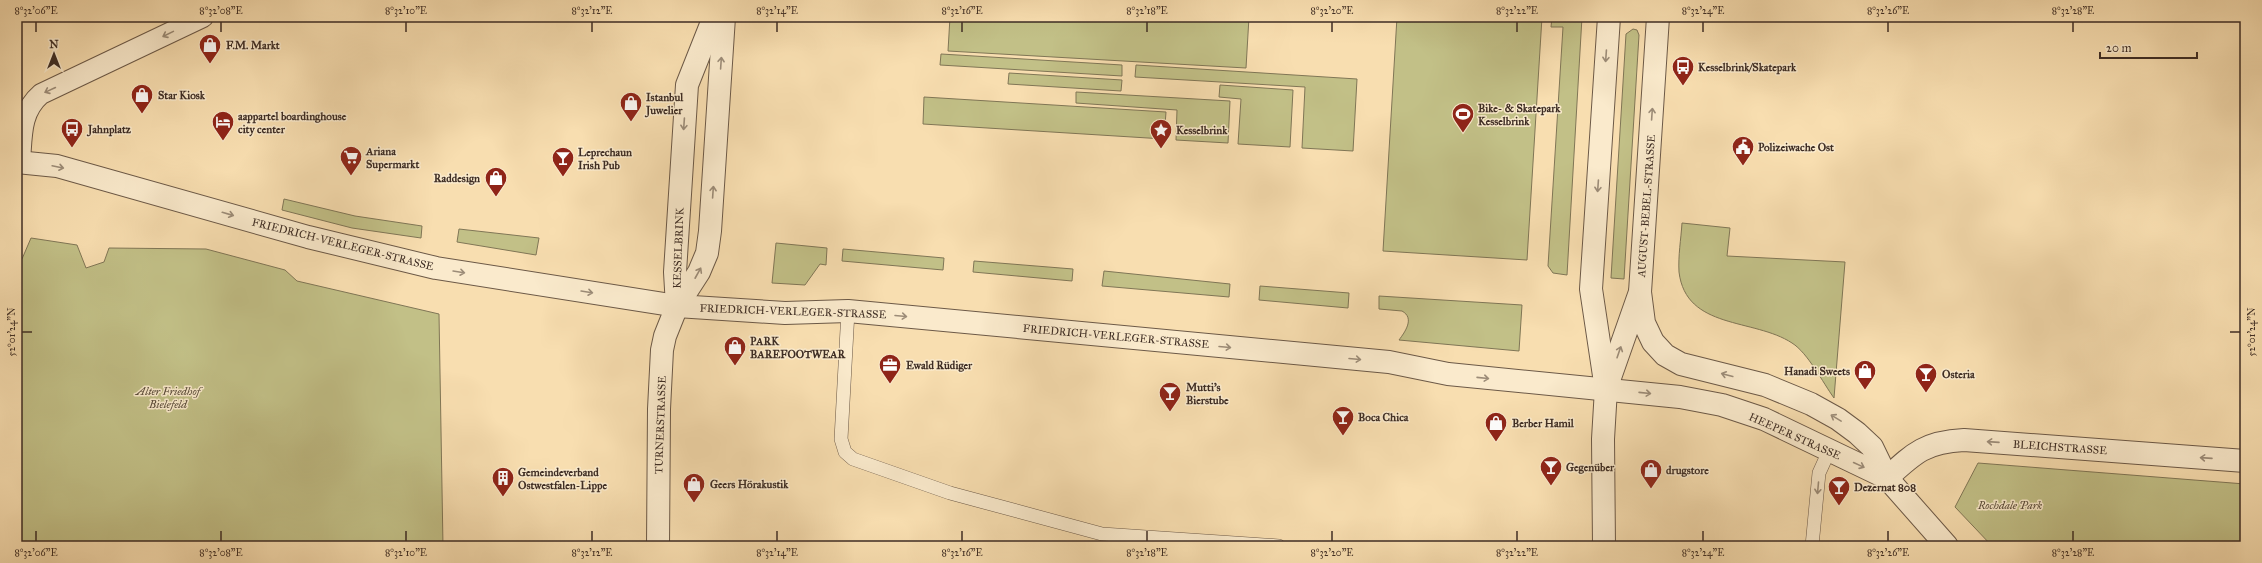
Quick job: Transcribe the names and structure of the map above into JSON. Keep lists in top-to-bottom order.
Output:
{
  "streets": {
    "street": [
      "AUGUST-BEBEL-STRASSE",
      "FRIEDRICH-VERLEGER-STRASSE",
      "KESSELBRINK",
      "TURNERSTRASSE",
      "HEEPER STRASSE",
      "BLEICHSTRASSE"
    ]
  },
  "crossings": [
    ["AUGUST-BEBEL-STRASSE", "FRIEDRICH-VERLEGER-STRASSE"],
    ["AUGUST-BEBEL-STRASSE", "HEEPER STRASSE"],
    ["FRIEDRICH-VERLEGER-STRASSE", "KESSELBRINK"],
    ["FRIEDRICH-VERLEGER-STRASSE", "TURNERSTRASSE"],
    ["FRIEDRICH-VERLEGER-STRASSE", "HEEPER STRASSE"],
    ["KESSELBRINK", "TURNERSTRASSE"],
    ["HEEPER STRASSE", "BLEICHSTRASSE"]
  ],
  "one_way": ["FRIEDRICH-VERLEGER-STRASSE", "BLEICHSTRASSE"],
  "parks": ["Alter Friedhof Bielefeld", "Rochdale Park"],
  "places": {
    "shop": [
      "F.M. Markt",
      "Star Kiosk",
      "Istanbul Juwelier",
      "Raddesign",
      "PARK BAREFOOTWEAR",
      "Hanadi Sweets",
      "Berber Hamil",
      "drugstore",
      "Geers Hörakustik"
    ],
    "bus stop": ["Kesselbrink/Skatepark", "Jahnplatz"],
    "sports": ["Bike- & Skatepark Kesselbrink"],
    "hotel": ["aappartel boardinghouse city center"],
    "place": ["Kesselbrink"],
    "public building": ["Polizeiwache Ost"],
    "supermarket": ["Ariana Supermarkt"],
    "bar": [
      "Leprechaun Irish Pub",
      "Osteria",
      "Mutti's Bierstube",
      "Boca Chica",
      "Gegenüber",
      "Dezernat 808"
    ],
    "office": ["Ewald Rüdiger"],
    "building": ["Gemeindeverband Ostwestfalen-Lippe"]
  },
  "scale_bar": "20 m",
  "north": "top",
  "coordinates": [
    "8°32'06\"E",
    "8°32'08\"E",
    "8°32'10\"E",
    "8°32'12\"E",
    "8°32'14\"E",
    "8°32'16\"E",
    "8°32'18\"E",
    "8°32'20\"E",
    "8°32'22\"E",
    "8°32'24\"E",
    "8°32'26\"E",
    "8°32'28\"E",
    "52°01'24\"N"
  ]
}
